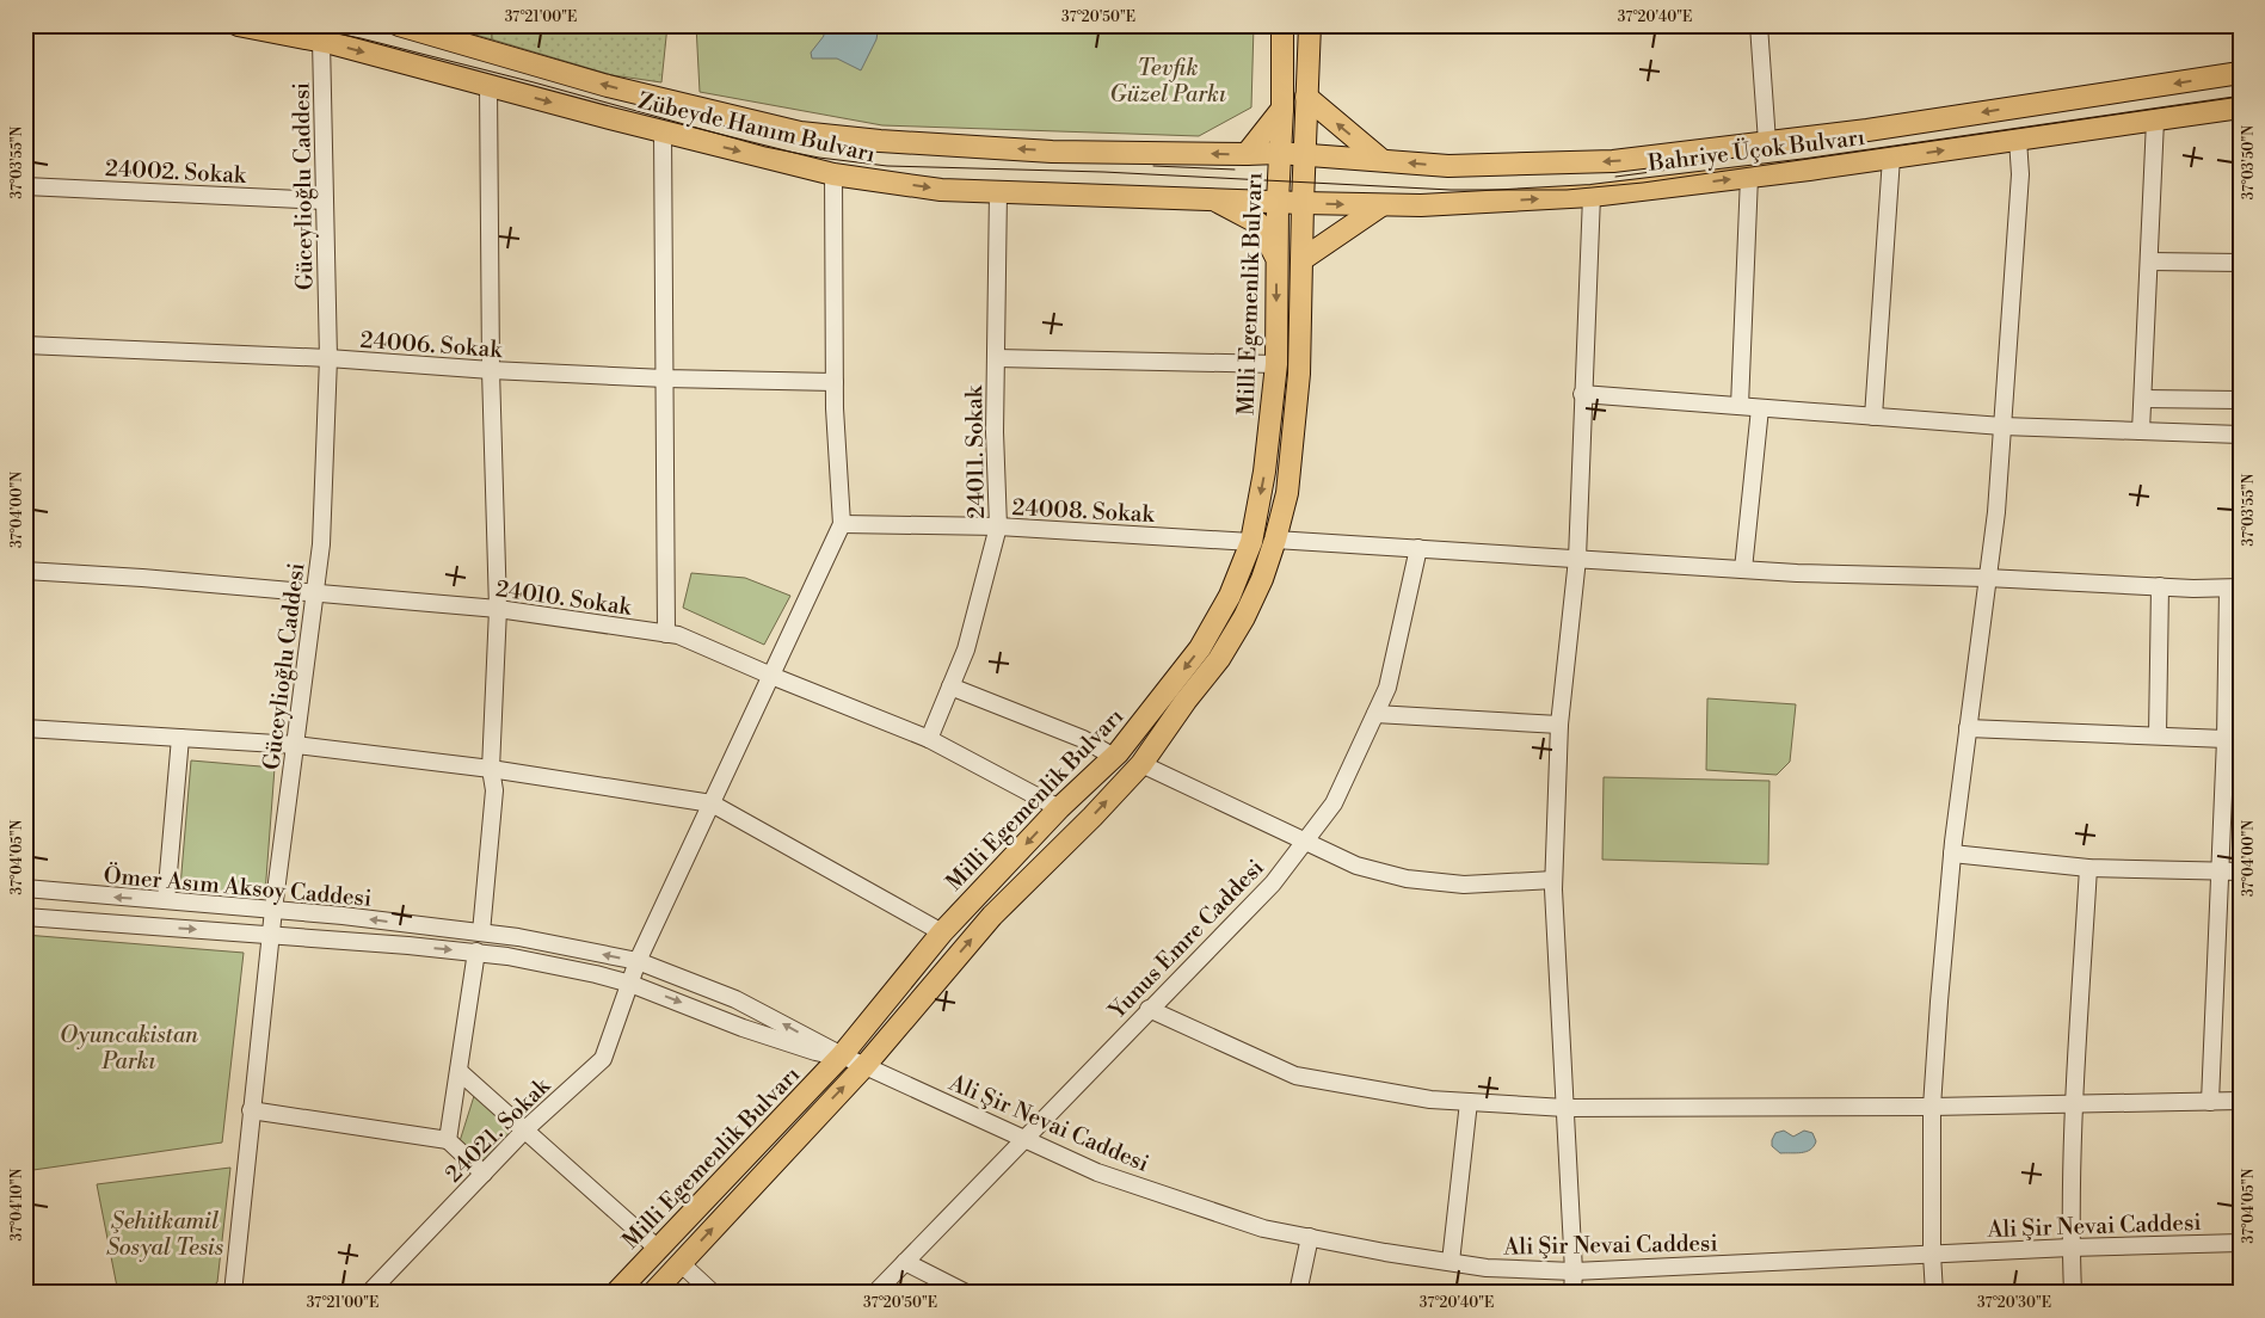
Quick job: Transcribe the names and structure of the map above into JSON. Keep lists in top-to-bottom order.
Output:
{
  "streets": {
    "main road": ["Zübeyde Hanım Bulvarı", "Bahriye Üçok Bulvarı", "Milli Egemenlik Bulvarı"],
    "street": [
      "24002. Sokak",
      "Güceylioğlu Caddesi",
      "24006. Sokak",
      "24011. Sokak",
      "24008. Sokak",
      "24010. Sokak",
      "Ömer Asım Aksoy Caddesi",
      "Yunus Emre Caddesi",
      "Ali Şir Nevai Caddesi",
      "24021. Sokak"
    ]
  },
  "crossings": [
    ["Zübeyde Hanım Bulvarı", "Bahriye Üçok Bulvarı"],
    ["Zübeyde Hanım Bulvarı", "Güceylioğlu Caddesi"],
    ["Zübeyde Hanım Bulvarı", "Milli Egemenlik Bulvarı"],
    ["Zübeyde Hanım Bulvarı", "24011. Sokak"],
    ["Bahriye Üçok Bulvarı", "Milli Egemenlik Bulvarı"],
    ["24002. Sokak", "Güceylioğlu Caddesi"],
    ["Güceylioğlu Caddesi", "24006. Sokak"],
    ["Güceylioğlu Caddesi", "24010. Sokak"],
    ["Güceylioğlu Caddesi", "Ömer Asım Aksoy Caddesi"],
    ["Milli Egemenlik Bulvarı", "24008. Sokak"],
    ["Milli Egemenlik Bulvarı", "24010. Sokak"],
    ["Milli Egemenlik Bulvarı", "Ömer Asım Aksoy Caddesi"],
    ["Milli Egemenlik Bulvarı", "Ali Şir Nevai Caddesi"],
    ["24011. Sokak", "24008. Sokak"],
    ["24011. Sokak", "24010. Sokak"],
    ["24008. Sokak", "24021. Sokak"],
    ["24010. Sokak", "24021. Sokak"],
    ["Ömer Asım Aksoy Caddesi", "Ali Şir Nevai Caddesi"],
    ["Ömer Asım Aksoy Caddesi", "24021. Sokak"],
    ["Yunus Emre Caddesi", "Ali Şir Nevai Caddesi"]
  ],
  "parks": ["Tevfik Güzel Parkı", "Oyuncakistan Parkı", "Şehitkamil Sosyal Tesis"],
  "coordinates": [
    "37°21'00\"E",
    "37°20'50\"E",
    "37°20'40\"E",
    "37°03'55\"N",
    "37°03'50\"N",
    "37°04'00\"N",
    "37°04'05\"N",
    "37°04'10\"N",
    "37°20'30\"E"
  ]
}
